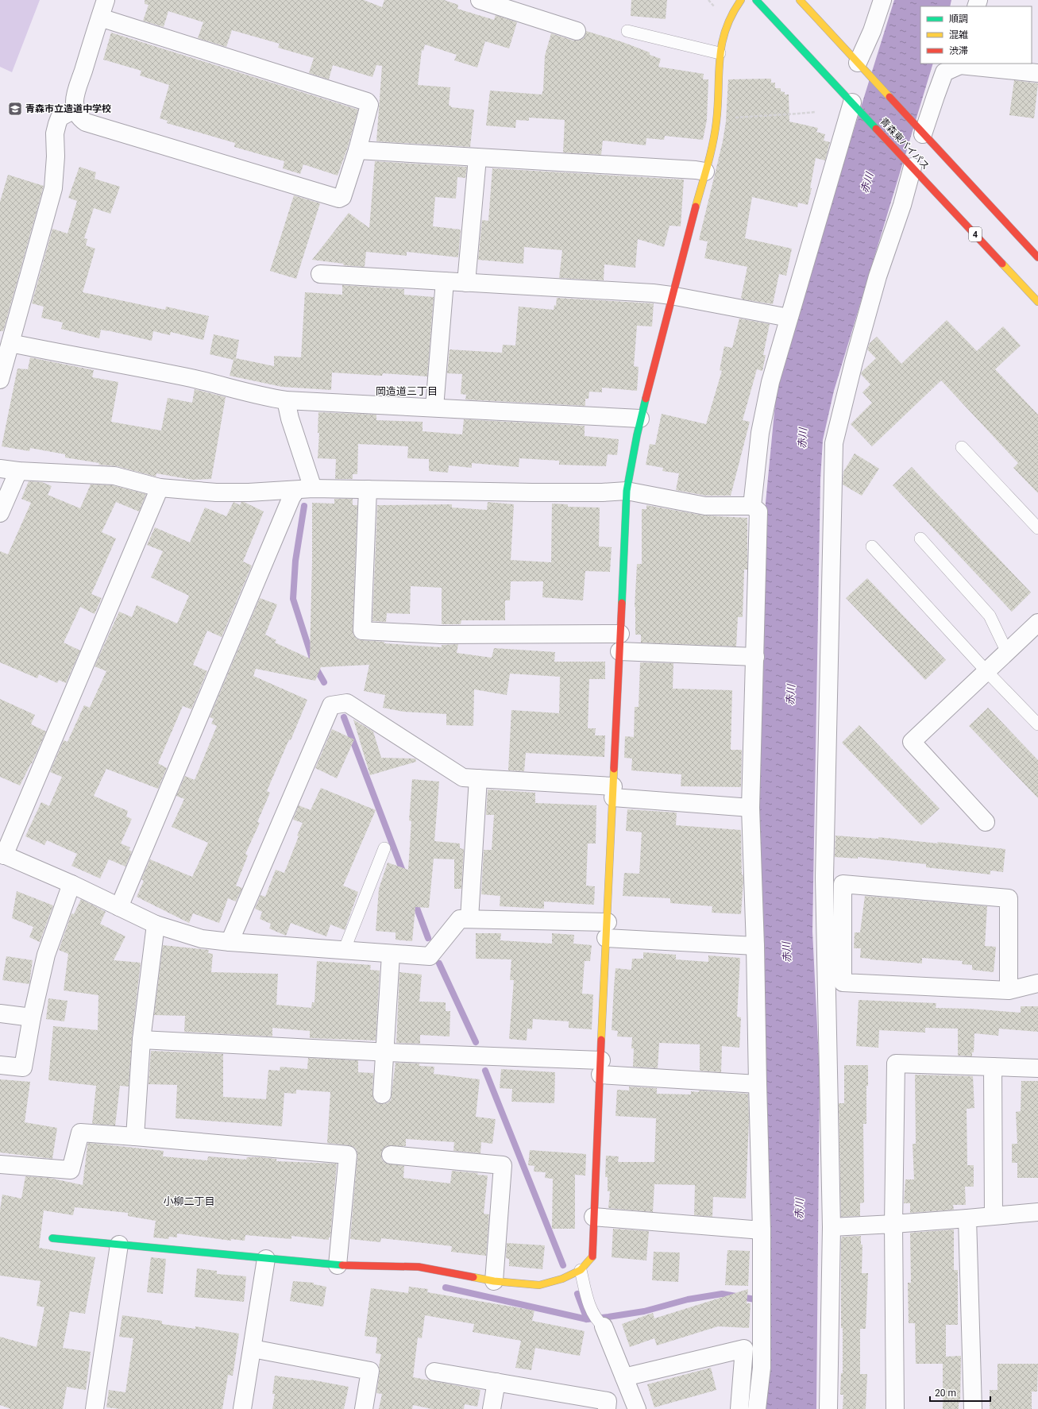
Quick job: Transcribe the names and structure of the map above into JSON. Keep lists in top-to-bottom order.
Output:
{
  "streets": {
    "main road": ["青森東バイパス", "4"]
  },
  "districts": ["岡造道三丁目", "小柳二丁目"],
  "water": ["赤川"],
  "places": {
    "school or university": ["青森市立造道中学校"]
  },
  "legend": ["順調", "混雑", "渋滞"],
  "scale_bar": "20 m"
}
